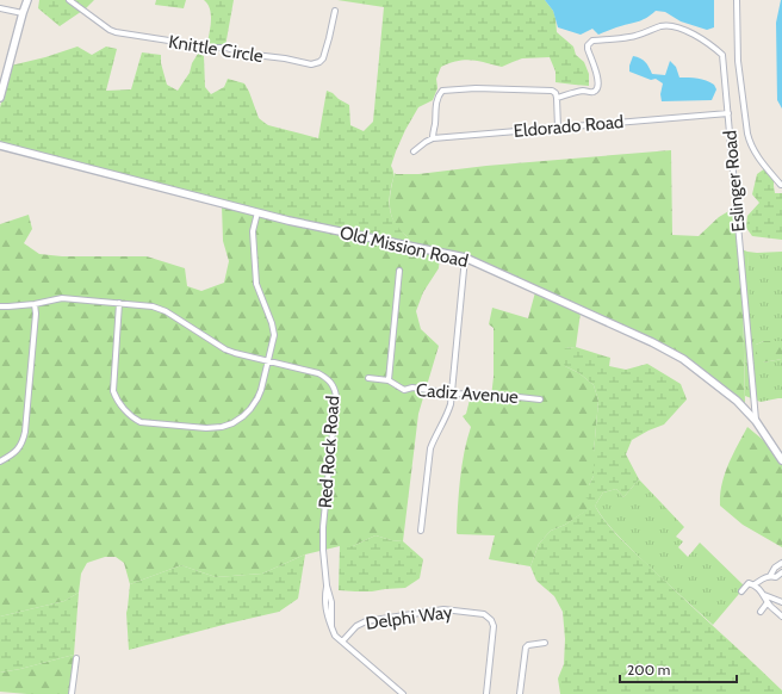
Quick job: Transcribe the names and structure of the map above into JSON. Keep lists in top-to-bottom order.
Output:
{
  "streets": {
    "street": [
      "Knittle Circle",
      "Eldorado Road",
      "Eslinger Road",
      "Old Mission Road",
      "Cadiz Avenue",
      "Red Rock Road",
      "Delphi Way"
    ]
  },
  "crossings": [
    ["Eldorado Road", "Eslinger Road"],
    ["Eslinger Road", "Old Mission Road"],
    ["Red Rock Road", "Delphi Way"]
  ],
  "scale_bar": "200 m"
}
